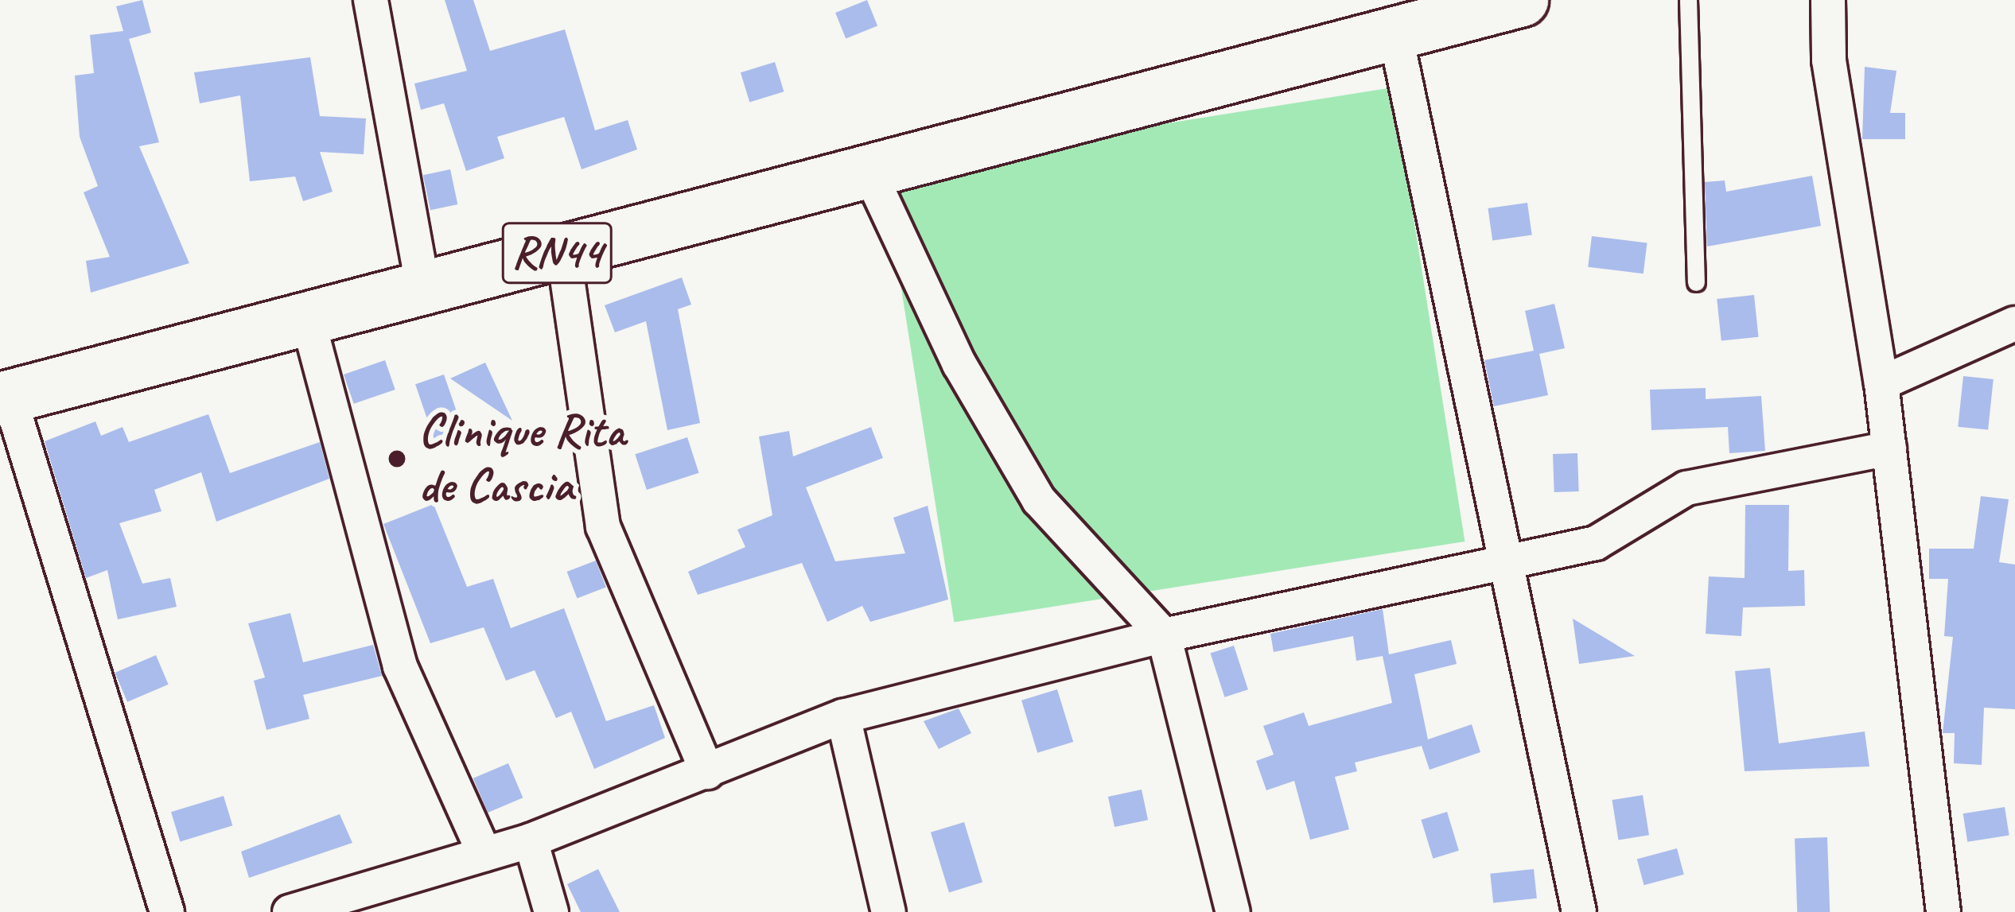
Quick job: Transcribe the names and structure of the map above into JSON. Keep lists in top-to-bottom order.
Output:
{
  "streets": {
    "main road": ["RN44"]
  },
  "places": ["Clinique Rita de Cascia"]
}
